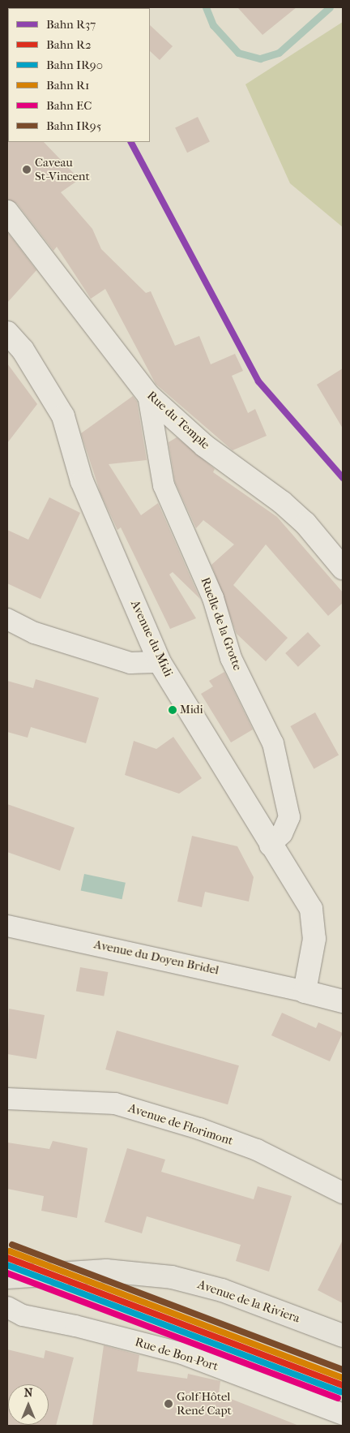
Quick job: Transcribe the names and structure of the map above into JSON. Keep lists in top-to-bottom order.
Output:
{
  "streets": {
    "main road": ["Avenue de la Riviera"],
    "street": [
      "Rue du Temple",
      "Ruelle de la Grotte",
      "Avenue du Midi",
      "Avenue du Doyen Bridel",
      "Avenue de Florimont",
      "Rue de Bon-Port"
    ]
  },
  "crossings": [
    ["Rue du Temple", "Ruelle de la Grotte"],
    ["Ruelle de la Grotte", "Avenue du Midi"],
    ["Avenue du Midi", "Avenue du Doyen Bridel"]
  ],
  "places": ["Caveau St-Vincent", "Midi", "Golf Hôtel René Capt"],
  "lines": [
    "rail line R37",
    "rail line IR95",
    "rail line R1",
    "rail line R2",
    "rail line IR90",
    "rail line EC"
  ],
  "legend": [
    "Bahn R37",
    "Bahn R2",
    "Bahn IR90",
    "Bahn R1",
    "Bahn EC",
    "Bahn IR95"
  ],
  "north": "top"
}
